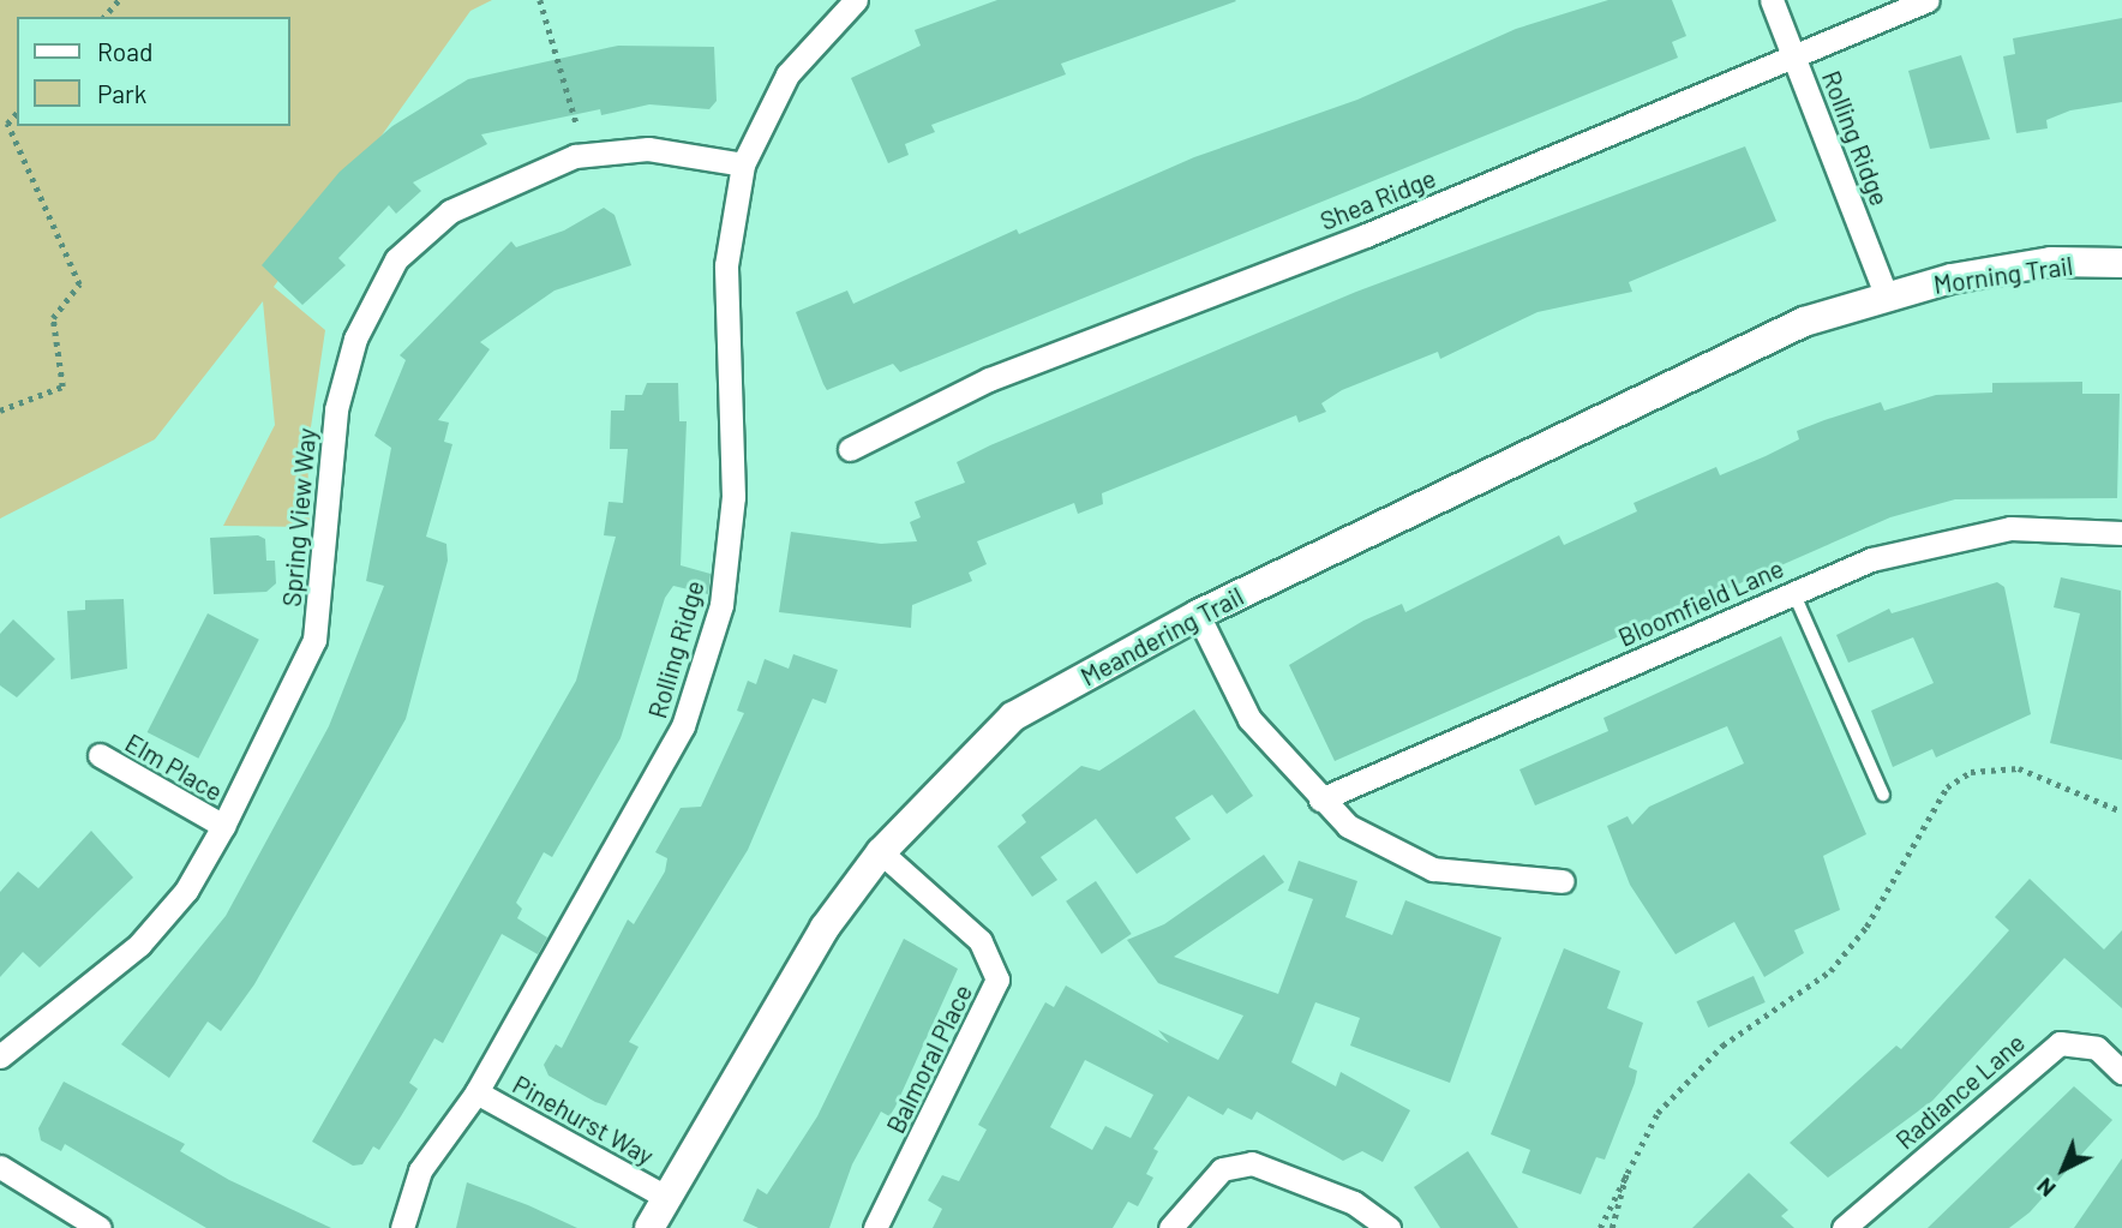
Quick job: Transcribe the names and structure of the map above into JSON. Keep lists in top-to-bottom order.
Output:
{
  "streets": {
    "street": [
      "Rolling Ridge",
      "Shea Ridge",
      "Morning Trail",
      "Spring View Way",
      "Bloomfield Lane",
      "Meandering Trail",
      "Elm Place",
      "Balmoral Place",
      "Radiance Lane",
      "Pinehurst Way"
    ]
  },
  "crossings": [
    ["Rolling Ridge", "Shea Ridge"],
    ["Rolling Ridge", "Morning Trail"],
    ["Rolling Ridge", "Spring View Way"],
    ["Rolling Ridge", "Meandering Trail"],
    ["Rolling Ridge", "Pinehurst Way"],
    ["Morning Trail", "Meandering Trail"],
    ["Spring View Way", "Elm Place"],
    ["Meandering Trail", "Balmoral Place"],
    ["Meandering Trail", "Pinehurst Way"]
  ],
  "legend": ["Road", "Park"],
  "north": "bottom left"
}
